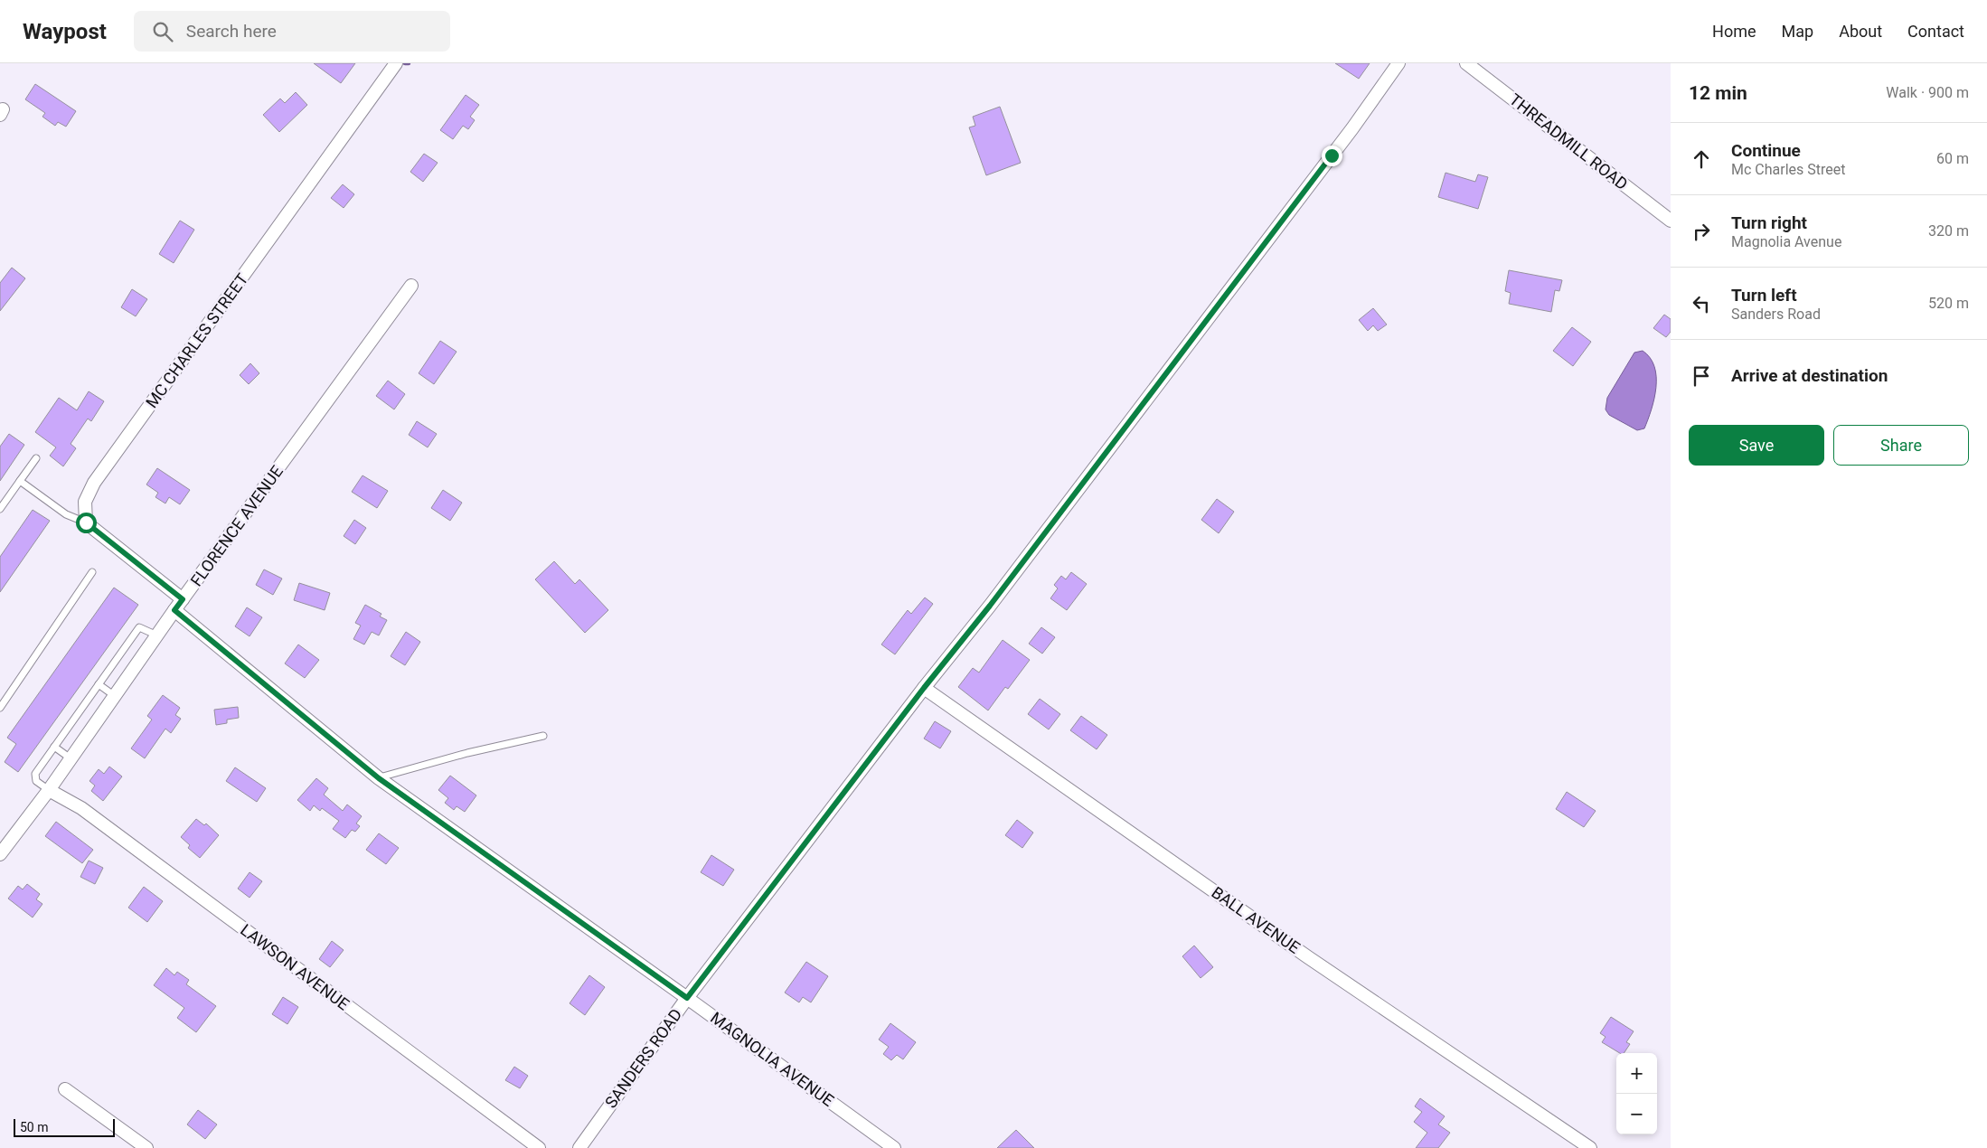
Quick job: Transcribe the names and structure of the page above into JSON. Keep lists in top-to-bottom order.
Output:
{
  "streets": {
    "street": [
      "THREADMILL ROAD",
      "MC CHARLES STREET",
      "FLORENCE AVENUE",
      "BALL AVENUE",
      "LAWSON AVENUE",
      "SANDERS ROAD",
      "MAGNOLIA AVENUE"
    ]
  },
  "crossings": [
    ["FLORENCE AVENUE", "LAWSON AVENUE"],
    ["FLORENCE AVENUE", "MAGNOLIA AVENUE"],
    ["BALL AVENUE", "SANDERS ROAD"],
    ["SANDERS ROAD", "MAGNOLIA AVENUE"]
  ],
  "scale_bar": "50 m",
  "page": {
    "header": "Waypost",
    "search": "Search here",
    "nav": [
      "Home",
      "Map",
      "About",
      "Contact"
    ],
    "heading": ["12 min", "Walk · 900 m"],
    "list": [
      ["Continue", "Mc Charles Street", "60 m"],
      ["Turn right", "Magnolia Avenue", "320 m"],
      ["Turn left", "Sanders Road", "520 m"],
      "Arrive at destination"
    ],
    "buttons": ["Save", "Share"],
    "map_buttons": ["+", "−"],
    "scale": "50 m"
  }
}
